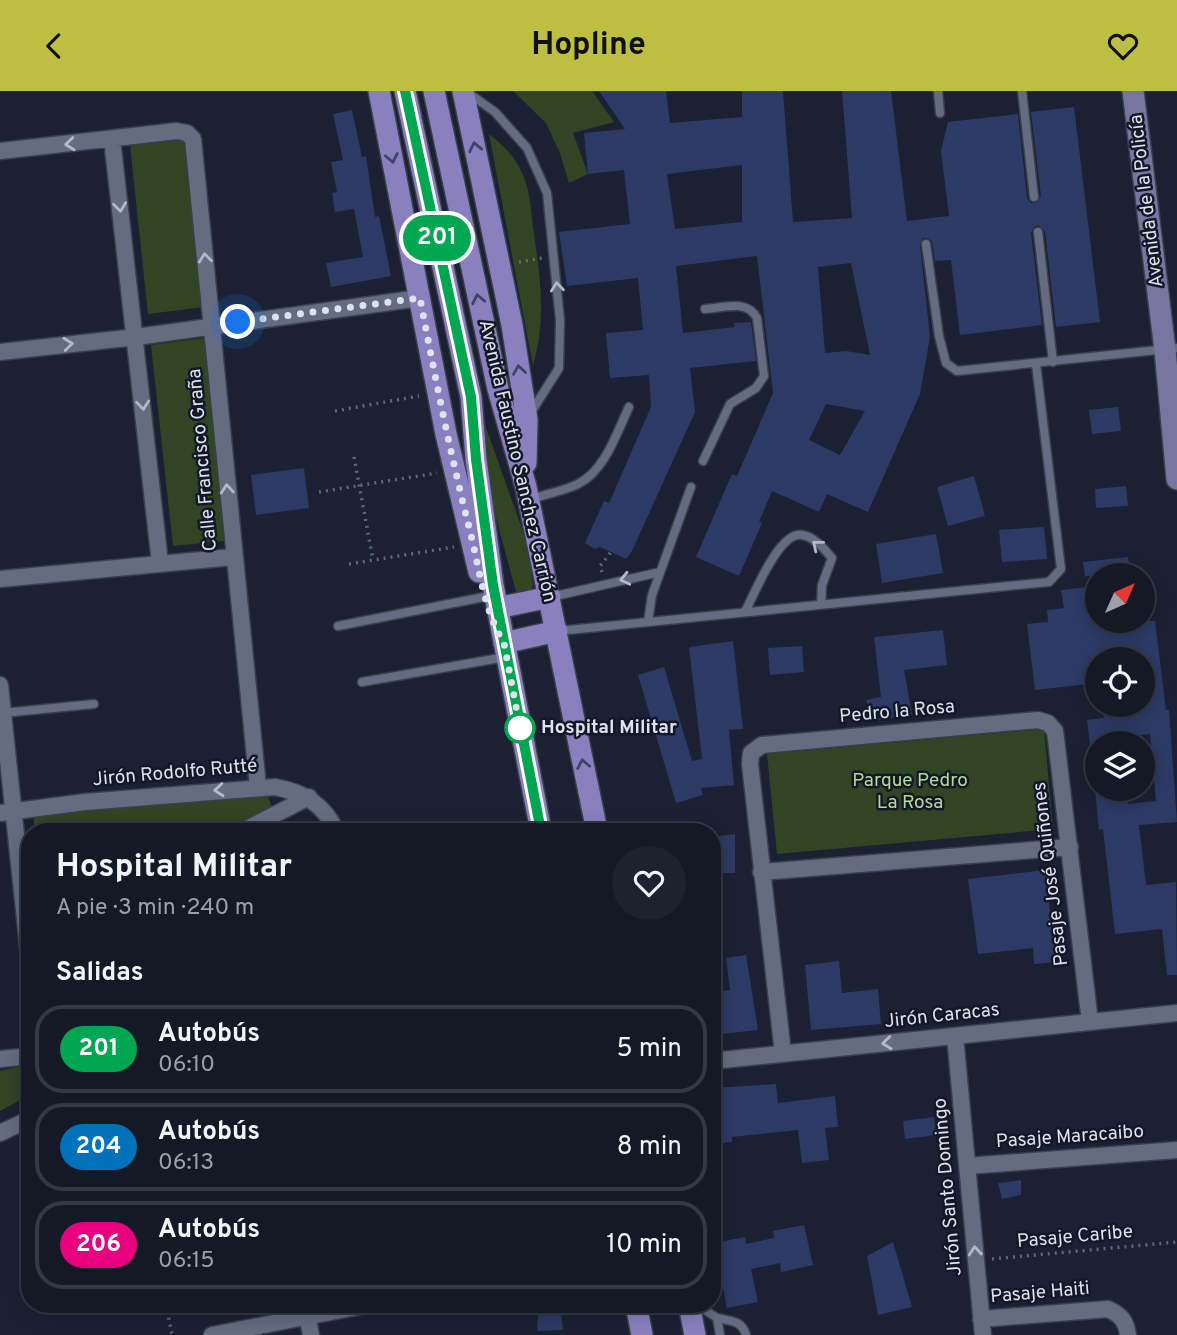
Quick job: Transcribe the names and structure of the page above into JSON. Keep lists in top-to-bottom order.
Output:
{
  "streets": {
    "main road": ["Avenida Faustino Sanchez Carrión"],
    "street": [
      "Avenida de la Policía",
      "Calle Francisco Graña",
      "Pedro la Rosa",
      "Jirón Rodolfo Rutté",
      "Pasaje José Quiñones",
      "Jirón Caracas",
      "Pasaje Maracaibo",
      "Jirón Santo Domingo",
      "Pasaje Haiti"
    ],
    "path": ["Pasaje Caribe"]
  },
  "crossings": [
    ["Calle Francisco Graña", "Jirón Rodolfo Rutté"],
    ["Pedro la Rosa", "Pasaje José Quiñones"],
    ["Pasaje José Quiñones", "Jirón Caracas"],
    ["Jirón Caracas", "Jirón Santo Domingo"],
    ["Pasaje Maracaibo", "Jirón Santo Domingo"],
    ["Jirón Santo Domingo", "Pasaje Caribe"],
    ["Jirón Santo Domingo", "Pasaje Haiti"]
  ],
  "one_way": ["Jirón Rodolfo Rutté", "Jirón Caracas"],
  "parks": ["Parque Pedro La Rosa"],
  "places": ["Hospital Militar"],
  "lines": ["bus line 201"],
  "north": "top right",
  "page": {
    "header": "Hopline",
    "on_map": "201",
    "heading": [
      ["Hospital Militar", "A pie · 3 min · 240 m"],
      "Salidas"
    ],
    "list": [
      {
        "mark": "201",
        "name": "Autobús",
        "note": "06:10",
        "value": "5 min"
      },
      {
        "mark": "204",
        "name": "Autobús",
        "note": "06:13",
        "value": "8 min"
      },
      {
        "mark": "206",
        "name": "Autobús",
        "note": "06:15",
        "value": "10 min"
      }
    ]
  }
}
